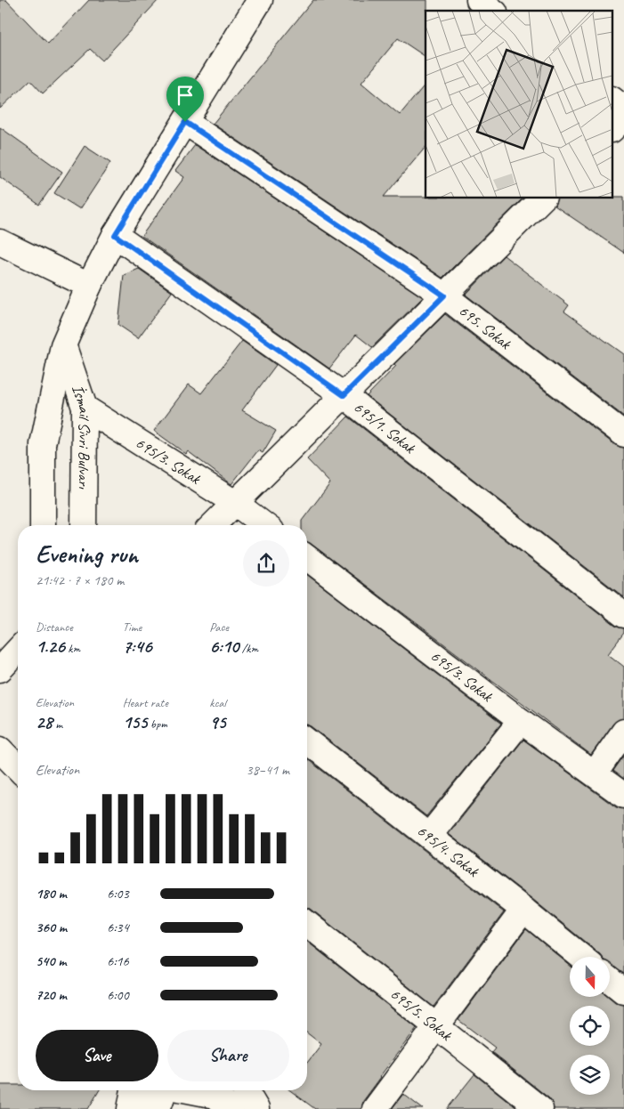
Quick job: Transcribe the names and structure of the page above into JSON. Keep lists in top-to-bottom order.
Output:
{
  "streets": {
    "street": [
      "695. Sokak",
      "695/1. Sokak",
      "İsmail Sivri Bulvarı",
      "695/3. Sokak",
      "695/4. Sokak",
      "695/5. Sokak"
    ]
  },
  "crossings": [
    ["695. Sokak", "İsmail Sivri Bulvarı"],
    ["695/1. Sokak", "İsmail Sivri Bulvarı"],
    ["İsmail Sivri Bulvarı", "695/3. Sokak"]
  ],
  "north": "bottom",
  "page": {
    "heading": ["Evening run", "21:42 · 7 × 180 m"],
    "stats": [
      ["Distance", "1.26 km"],
      ["Time", "7:46"],
      ["Pace", "6:10 /km"],
      ["Elevation", "28 m"],
      ["Heart rate", "155 bpm"],
      ["kcal", "95"]
    ],
    "chart": ["Elevation", "38–41 m"],
    "list": [
      {
        "name": "180 m",
        "note": "6:03"
      },
      {
        "name": "360 m",
        "note": "6:34"
      },
      {
        "name": "540 m",
        "note": "6:16"
      },
      {
        "name": "720 m",
        "note": "6:00"
      }
    ],
    "buttons": ["Save", "Share"]
  }
}
